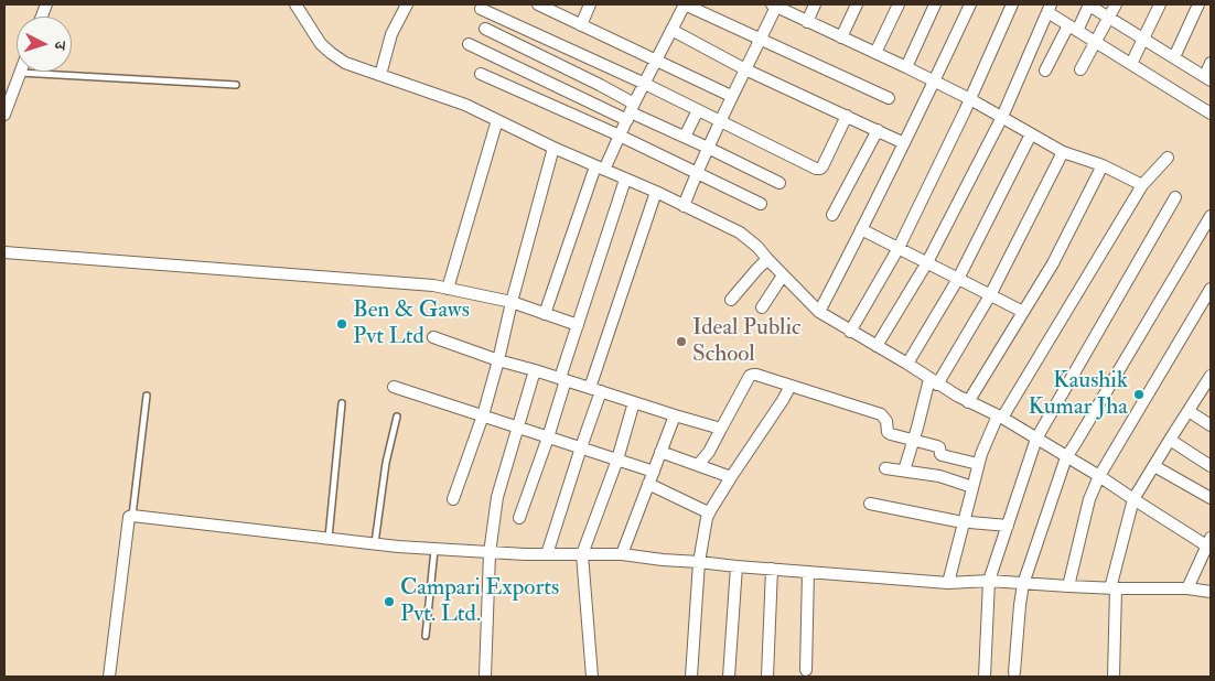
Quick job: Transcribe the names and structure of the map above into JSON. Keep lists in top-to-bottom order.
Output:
{
  "places": [
    "Ben & Gaws Pvt Ltd",
    "Ideal Public School",
    "Kaushik Kumar Jha",
    "Campari Exports Pvt. Ltd."
  ],
  "north": "right"
}
